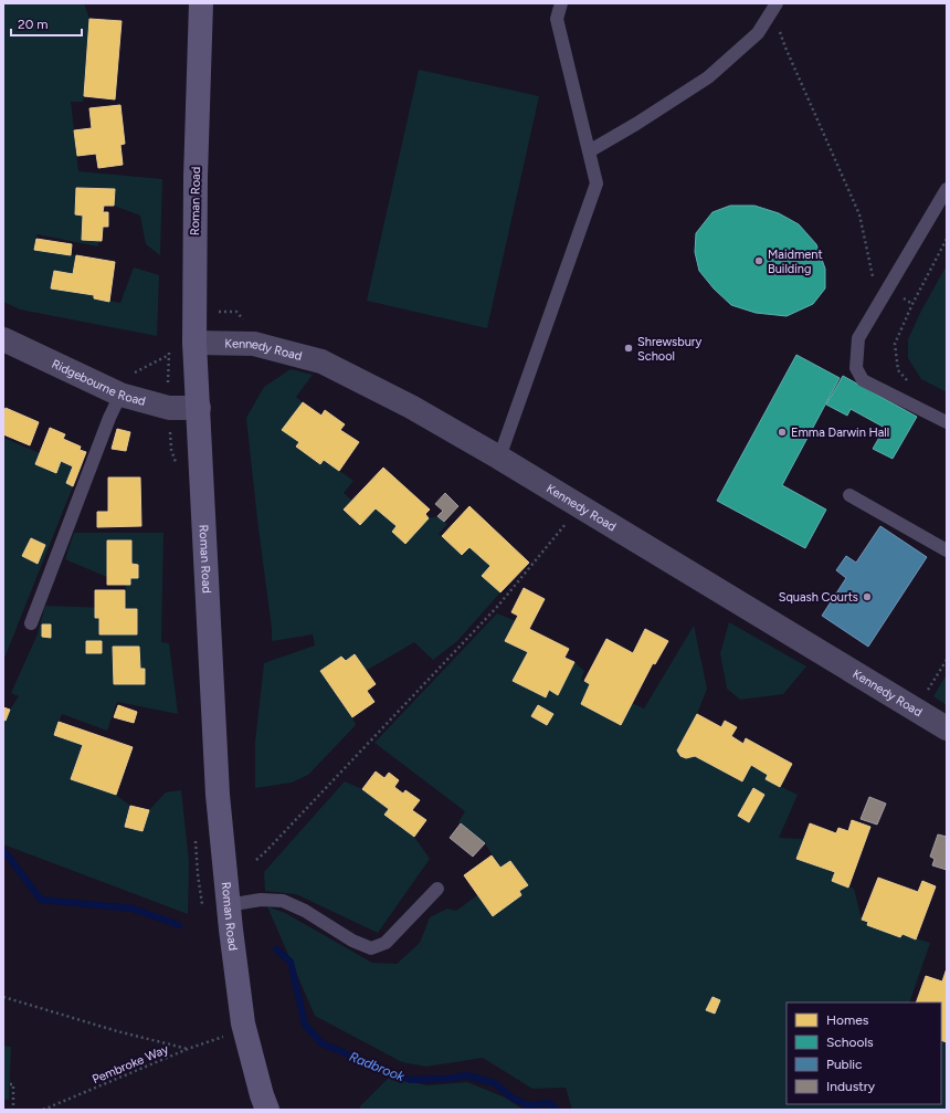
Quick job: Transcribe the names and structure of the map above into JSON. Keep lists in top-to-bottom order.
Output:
{
  "streets": {
    "main road": ["Roman Road"],
    "street": ["Kennedy Road", "Ridgebourne Road"],
    "path": ["Pembroke Way"]
  },
  "crossings": [
    ["Roman Road", "Kennedy Road"],
    ["Roman Road", "Ridgebourne Road"]
  ],
  "water": ["Radbrook"],
  "places": [
    "Maidment Building",
    "Shrewsbury School",
    "Emma Darwin Hall",
    "Squash Courts"
  ],
  "legend": [
    "Homes",
    "Schools",
    "Public",
    "Industry"
  ],
  "scale_bar": "20 m"
}
